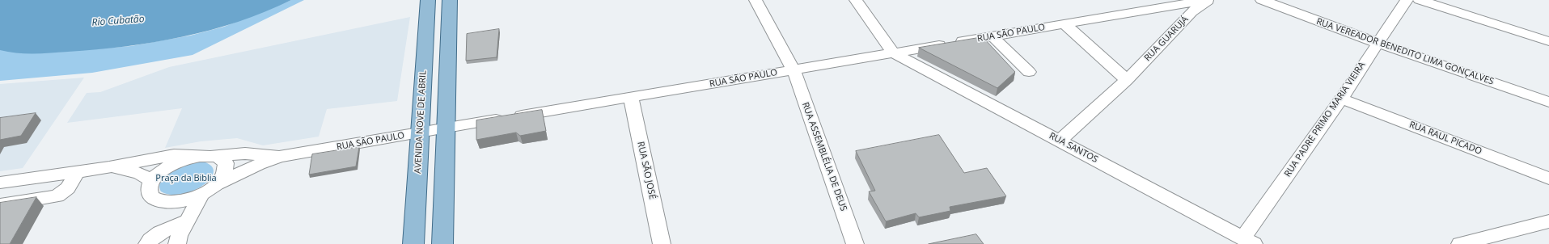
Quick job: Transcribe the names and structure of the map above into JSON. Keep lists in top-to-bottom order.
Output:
{
  "streets": {
    "main road": ["AVENIDA NOVE DE ABRIL"],
    "street": [
      "RUA SÃO PAULO",
      "RUA GUARUJÁ",
      "RUA VEREADOR BENEDITO LIMA GONÇALVES",
      "RUA PADRE PRIMO MARIA VIEIRA",
      "RUA RAUL PICADO",
      "RUA SANTOS",
      "RUA ASSEMBLÉLIA DE DEUS",
      "RUA SÃO JOSÉ"
    ]
  },
  "crossings": [
    ["RUA SÃO PAULO", "RUA GUARUJÁ"],
    ["RUA SÃO PAULO", "AVENIDA NOVE DE ABRIL"],
    ["RUA SÃO PAULO", "RUA SANTOS"],
    ["RUA SÃO PAULO", "RUA ASSEMBLÉLIA DE DEUS"],
    ["RUA SÃO PAULO", "RUA SÃO JOSÉ"],
    ["RUA GUARUJÁ", "RUA SANTOS"],
    ["RUA VEREADOR BENEDITO LIMA GONÇALVES", "RUA PADRE PRIMO MARIA VIEIRA"],
    ["RUA PADRE PRIMO MARIA VIEIRA", "RUA RAUL PICADO"],
    ["RUA PADRE PRIMO MARIA VIEIRA", "RUA SANTOS"]
  ],
  "water": ["Rio Cubatão"],
  "parks": ["Praça da Biblia"]
}
